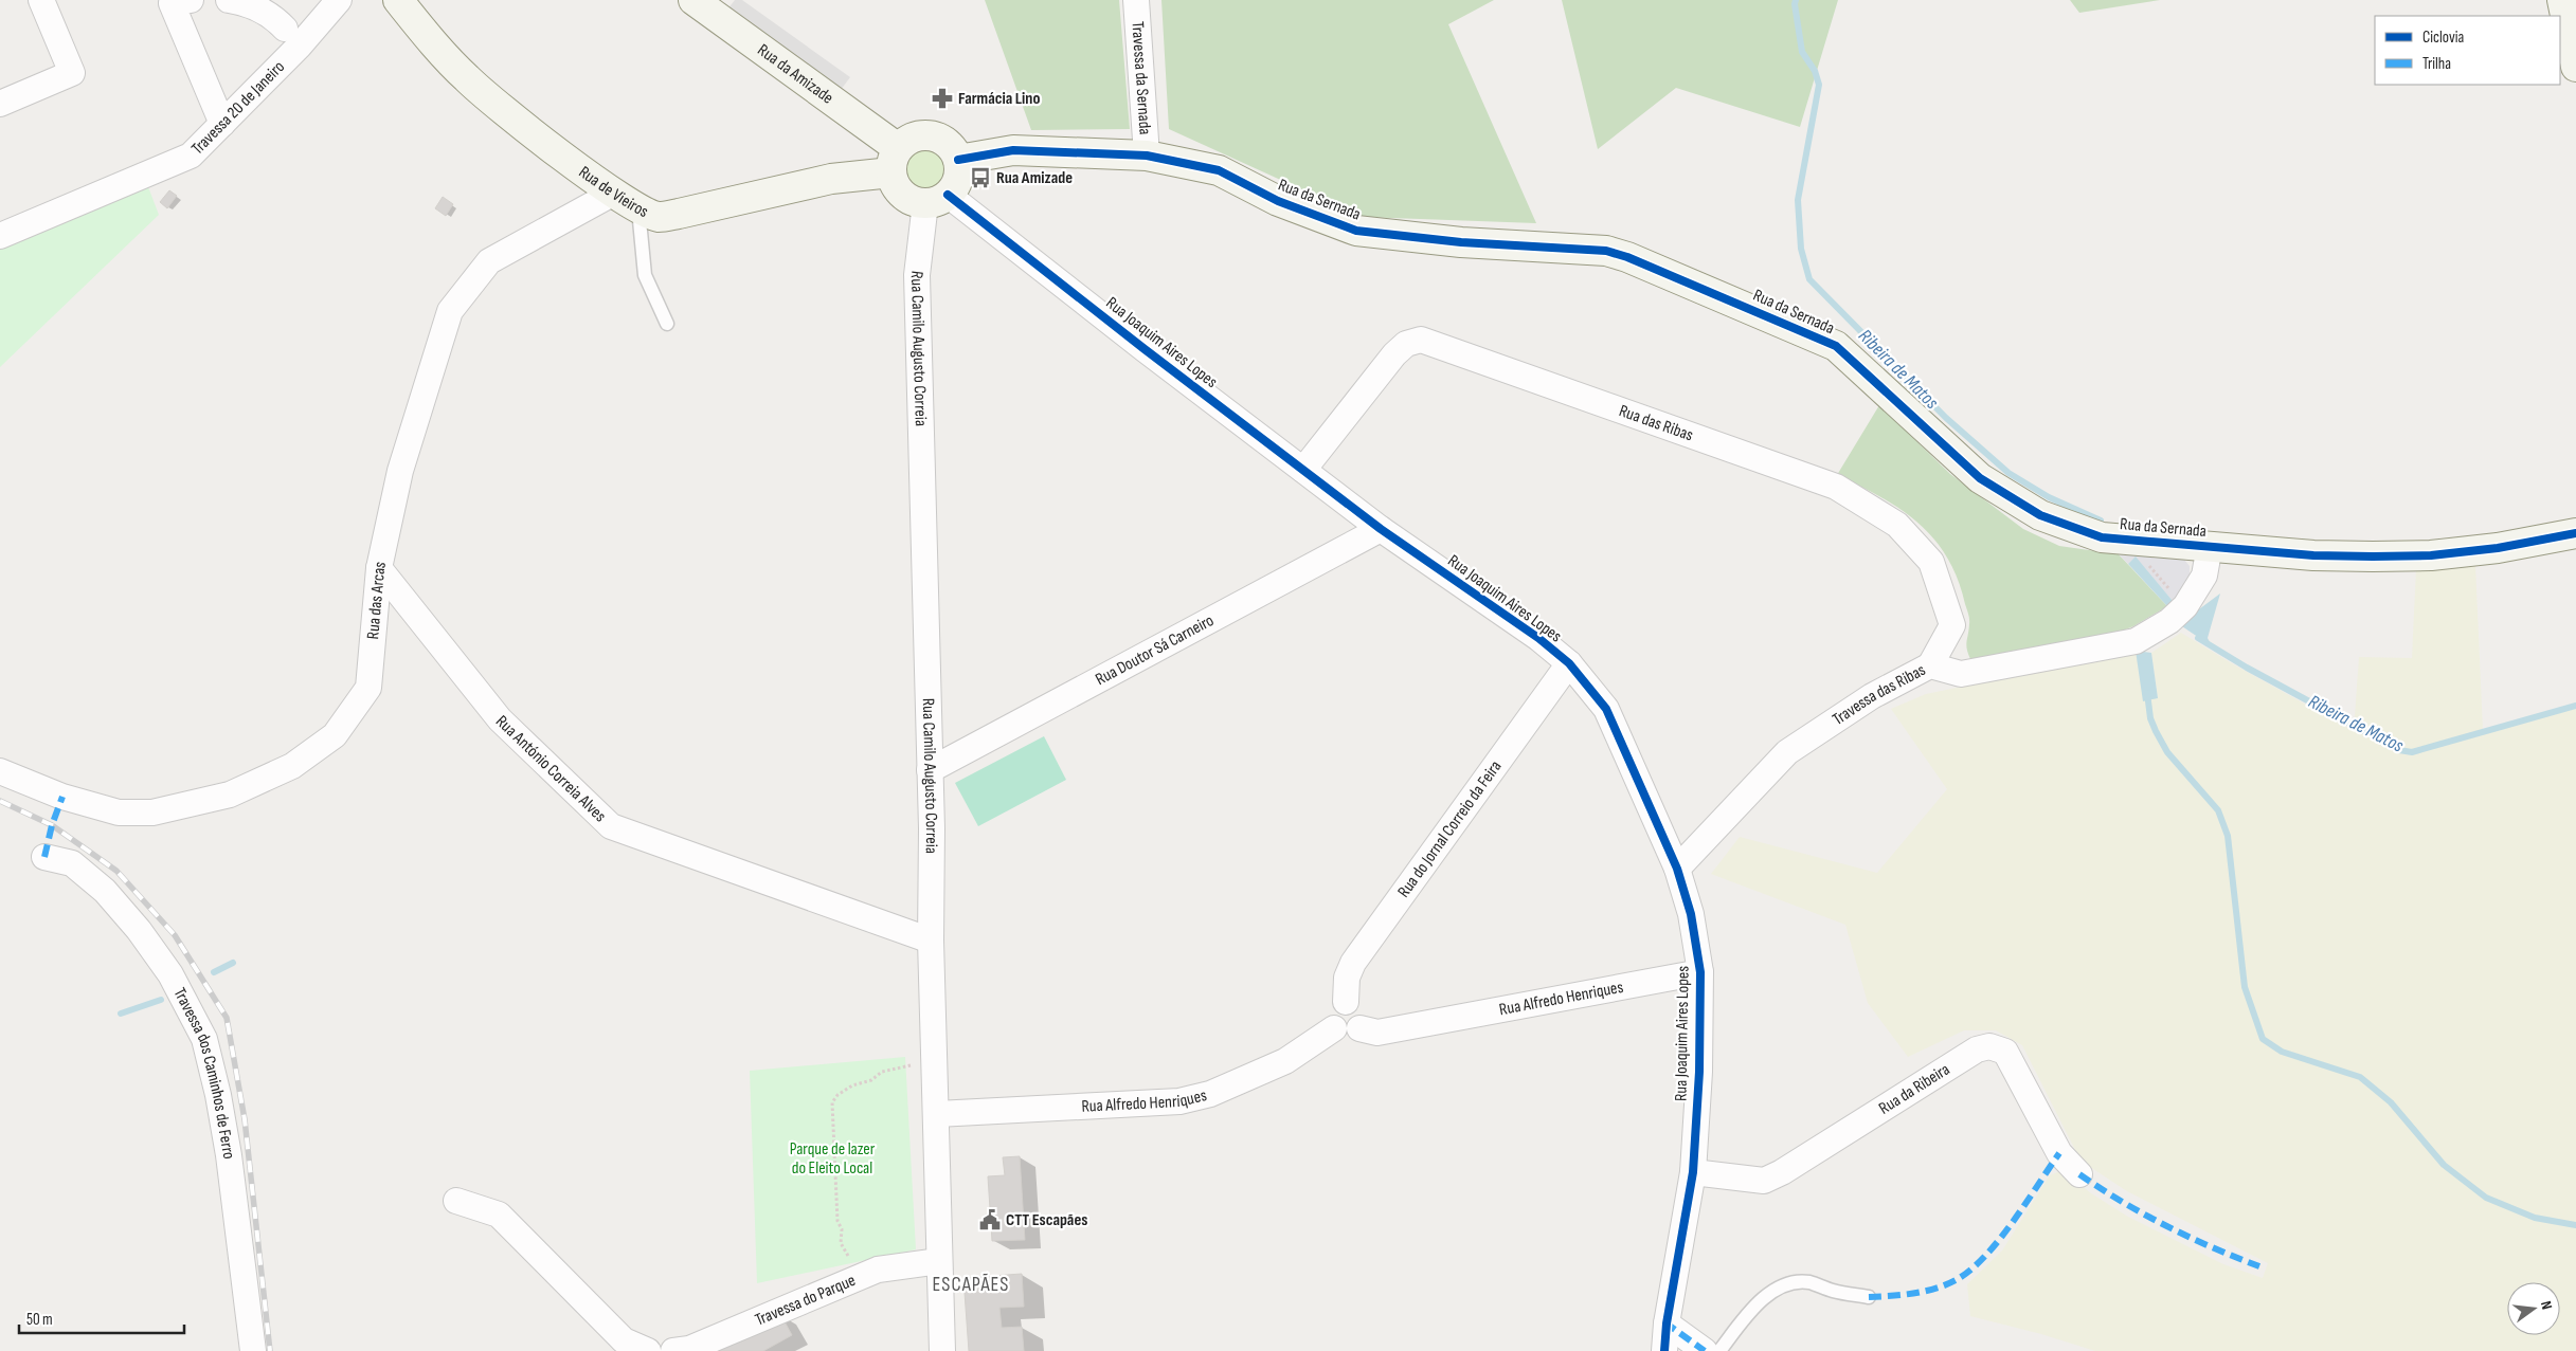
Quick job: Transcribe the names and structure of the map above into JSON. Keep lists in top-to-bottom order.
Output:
{
  "streets": {
    "street": [
      "Rua da Amizade",
      "Travessa da Sernada",
      "Travessa 20 de Janeiro",
      "Rua de Vieiros",
      "Rua da Sernada",
      "Rua Joaquim Aires Lopes",
      "Rua Camilo Augusto Correia",
      "Rua das Ribas",
      "Rua das Arcas",
      "Rua Doutor Sá Carneiro",
      "Travessa das Ribas",
      "Rua António Correia Alves",
      "Rua do Jornal Correio da Feira",
      "Rua Alfredo Henriques",
      "Travessa dos Caminhos de Ferro",
      "Rua da Ribeira",
      "Travessa do Parque"
    ]
  },
  "crossings": [
    ["Rua da Amizade", "Rua de Vieiros"],
    ["Rua da Amizade", "Rua da Sernada"],
    ["Rua da Amizade", "Rua Joaquim Aires Lopes"],
    ["Rua da Amizade", "Rua Camilo Augusto Correia"],
    ["Travessa da Sernada", "Rua da Sernada"],
    ["Rua de Vieiros", "Rua da Sernada"],
    ["Rua de Vieiros", "Rua Joaquim Aires Lopes"],
    ["Rua de Vieiros", "Rua Camilo Augusto Correia"],
    ["Rua de Vieiros", "Rua das Arcas"],
    ["Rua da Sernada", "Rua Joaquim Aires Lopes"],
    ["Rua da Sernada", "Rua Camilo Augusto Correia"],
    ["Rua da Sernada", "Travessa das Ribas"],
    ["Rua Joaquim Aires Lopes", "Rua Camilo Augusto Correia"],
    ["Rua Joaquim Aires Lopes", "Rua das Ribas"],
    ["Rua Joaquim Aires Lopes", "Rua Doutor Sá Carneiro"],
    ["Rua Joaquim Aires Lopes", "Travessa das Ribas"],
    ["Rua Joaquim Aires Lopes", "Rua do Jornal Correio da Feira"],
    ["Rua Joaquim Aires Lopes", "Rua Alfredo Henriques"],
    ["Rua Joaquim Aires Lopes", "Rua da Ribeira"],
    ["Rua Camilo Augusto Correia", "Rua Doutor Sá Carneiro"],
    ["Rua Camilo Augusto Correia", "Rua António Correia Alves"],
    ["Rua Camilo Augusto Correia", "Rua Alfredo Henriques"],
    ["Rua Camilo Augusto Correia", "Travessa do Parque"],
    ["Rua das Ribas", "Travessa das Ribas"],
    ["Rua das Arcas", "Rua António Correia Alves"],
    ["Rua do Jornal Correio da Feira", "Rua Alfredo Henriques"]
  ],
  "districts": ["ESCAPÃES"],
  "water": ["Ribeira de Matos"],
  "parks": ["Parque de lazer do Eleito Local"],
  "places": {
    "pharmacy": ["Farmácia Lino"],
    "bus stop": ["Rua Amizade"],
    "public building": ["CTT Escapães"]
  },
  "legend": ["Ciclovia", "Trilha"],
  "scale_bar": "50 m",
  "north": "right"
}
